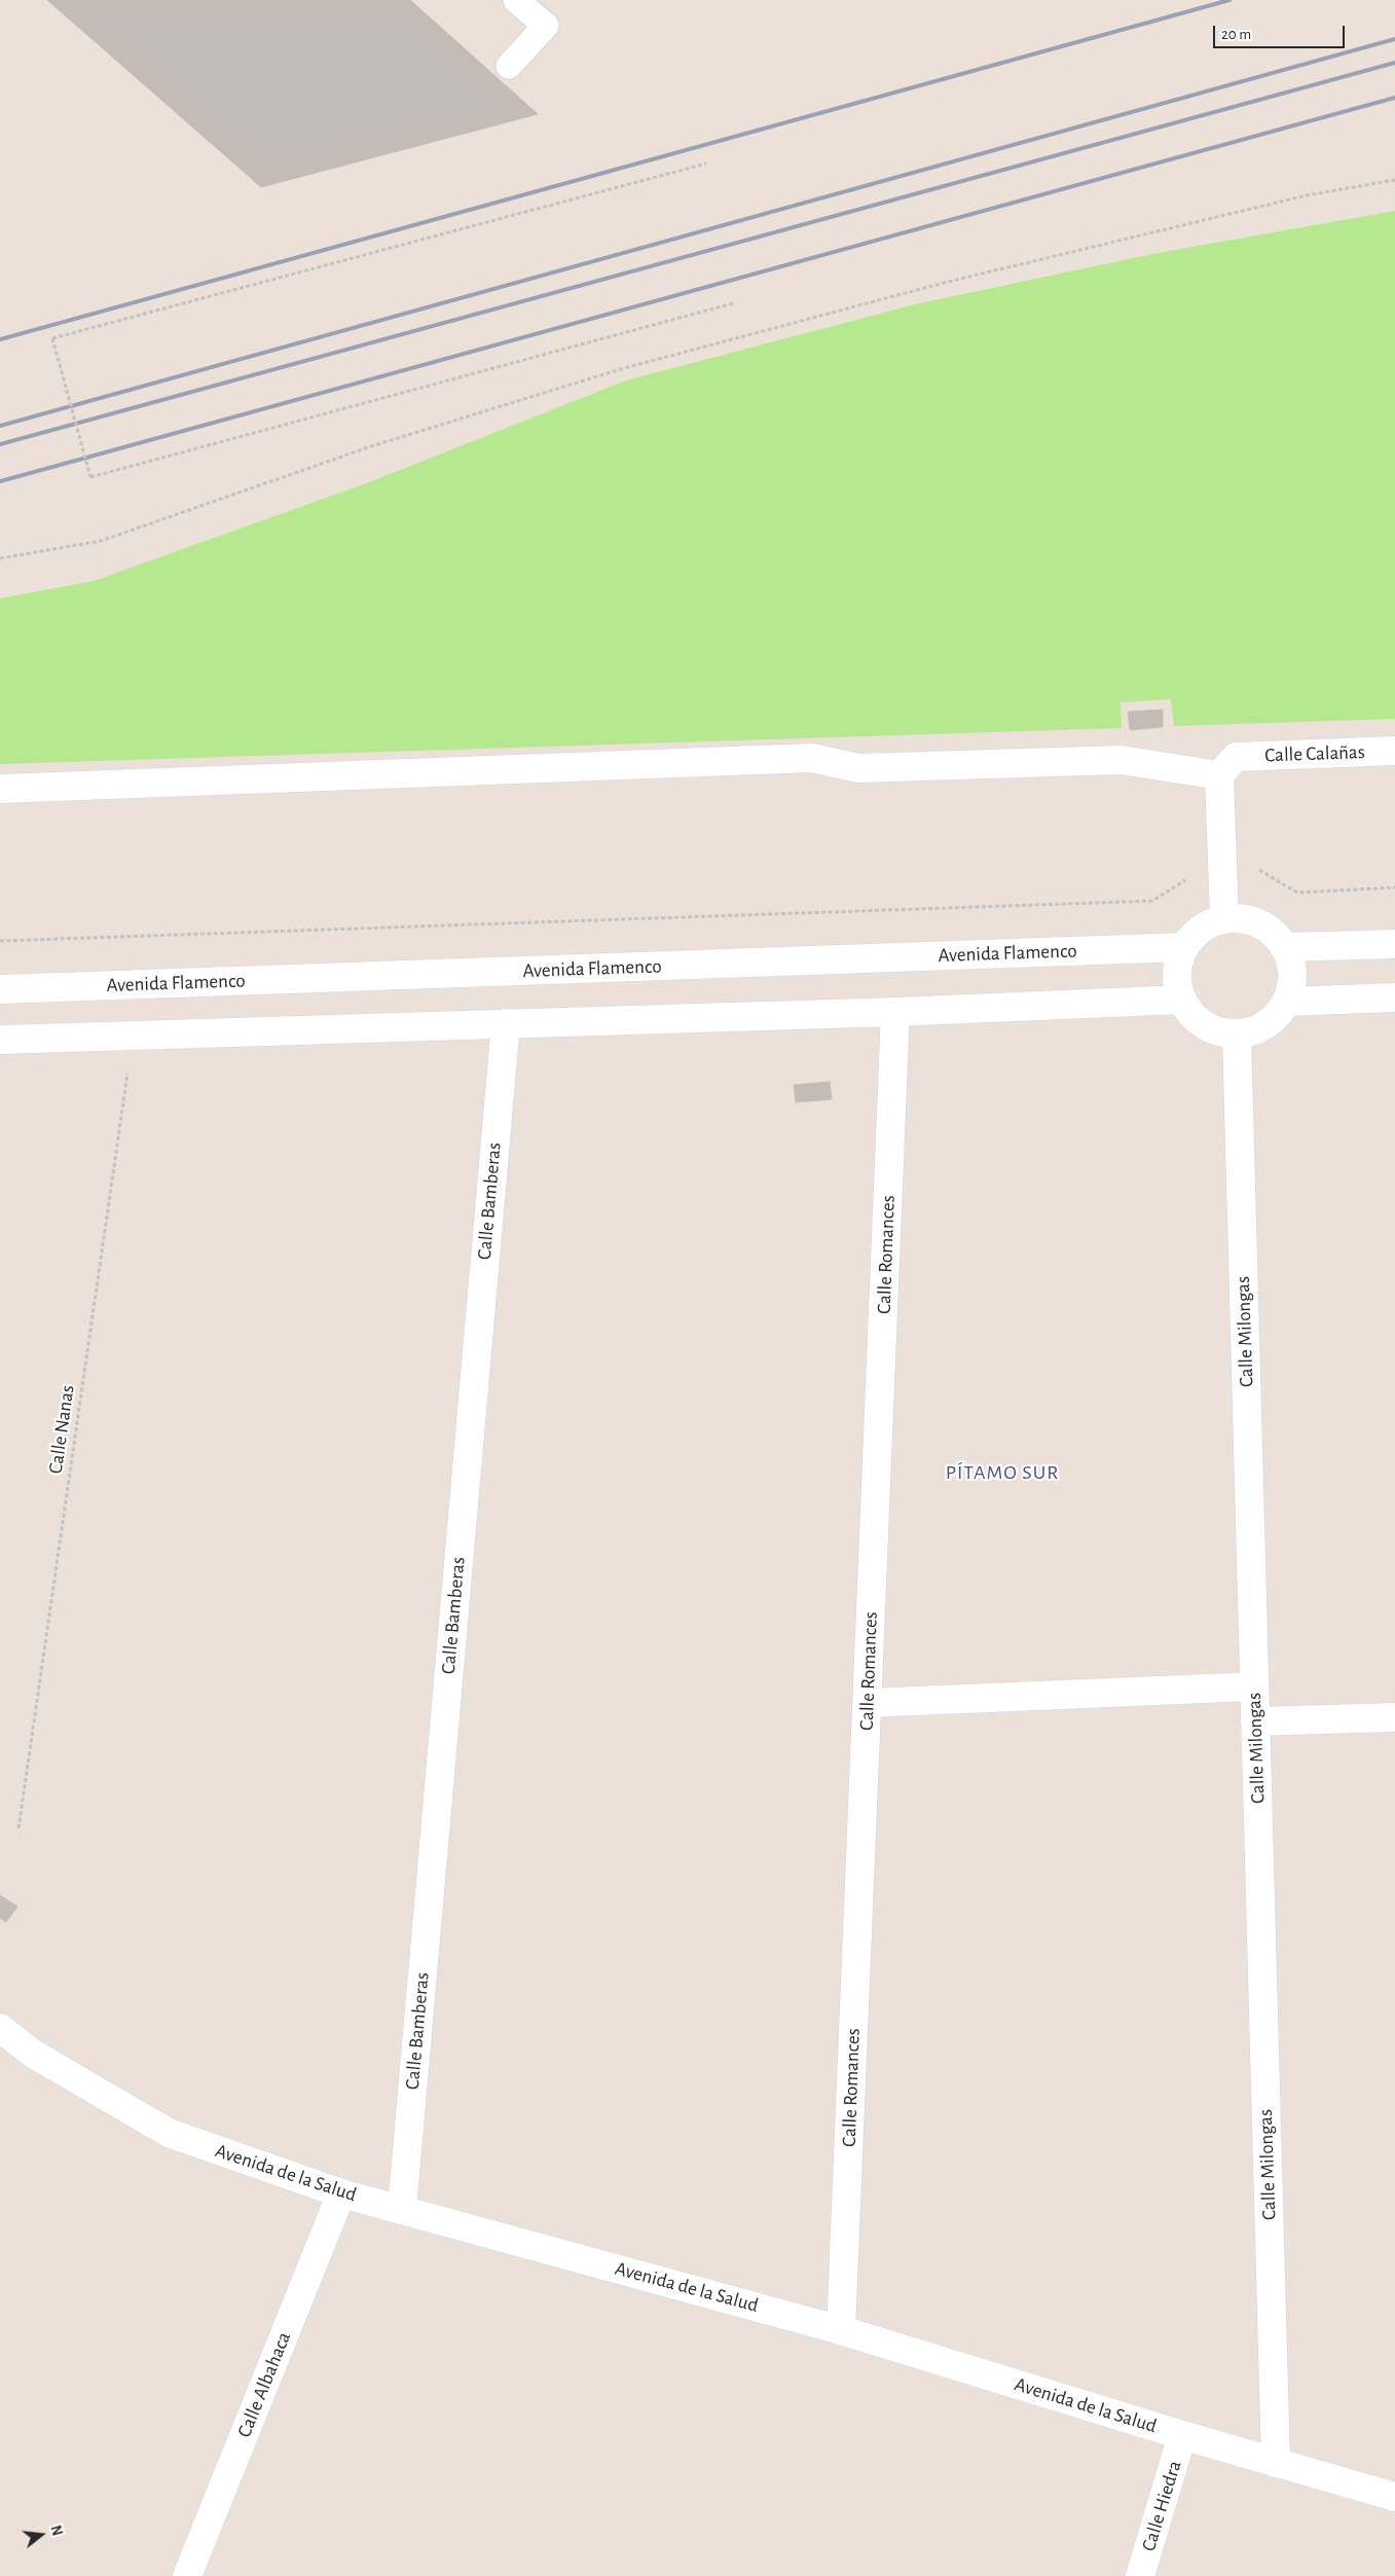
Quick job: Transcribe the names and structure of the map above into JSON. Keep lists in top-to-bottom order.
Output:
{
  "streets": {
    "street": [
      "Calle Calañas",
      "Avenida Flamenco",
      "Calle Bamberas",
      "Calle Romances",
      "Calle Milongas",
      "Avenida de la Salud",
      "Calle Albahaca",
      "Calle Hiedra"
    ],
    "path": ["Calle Nanas"]
  },
  "crossings": [
    ["Avenida Flamenco", "Calle Milongas"],
    ["Calle Bamberas", "Avenida de la Salud"],
    ["Calle Romances", "Avenida de la Salud"],
    ["Calle Milongas", "Avenida de la Salud"],
    ["Avenida de la Salud", "Calle Albahaca"],
    ["Avenida de la Salud", "Calle Hiedra"]
  ],
  "districts": ["PÍTAMO SUR"],
  "scale_bar": "20 m",
  "north": "right"
}
